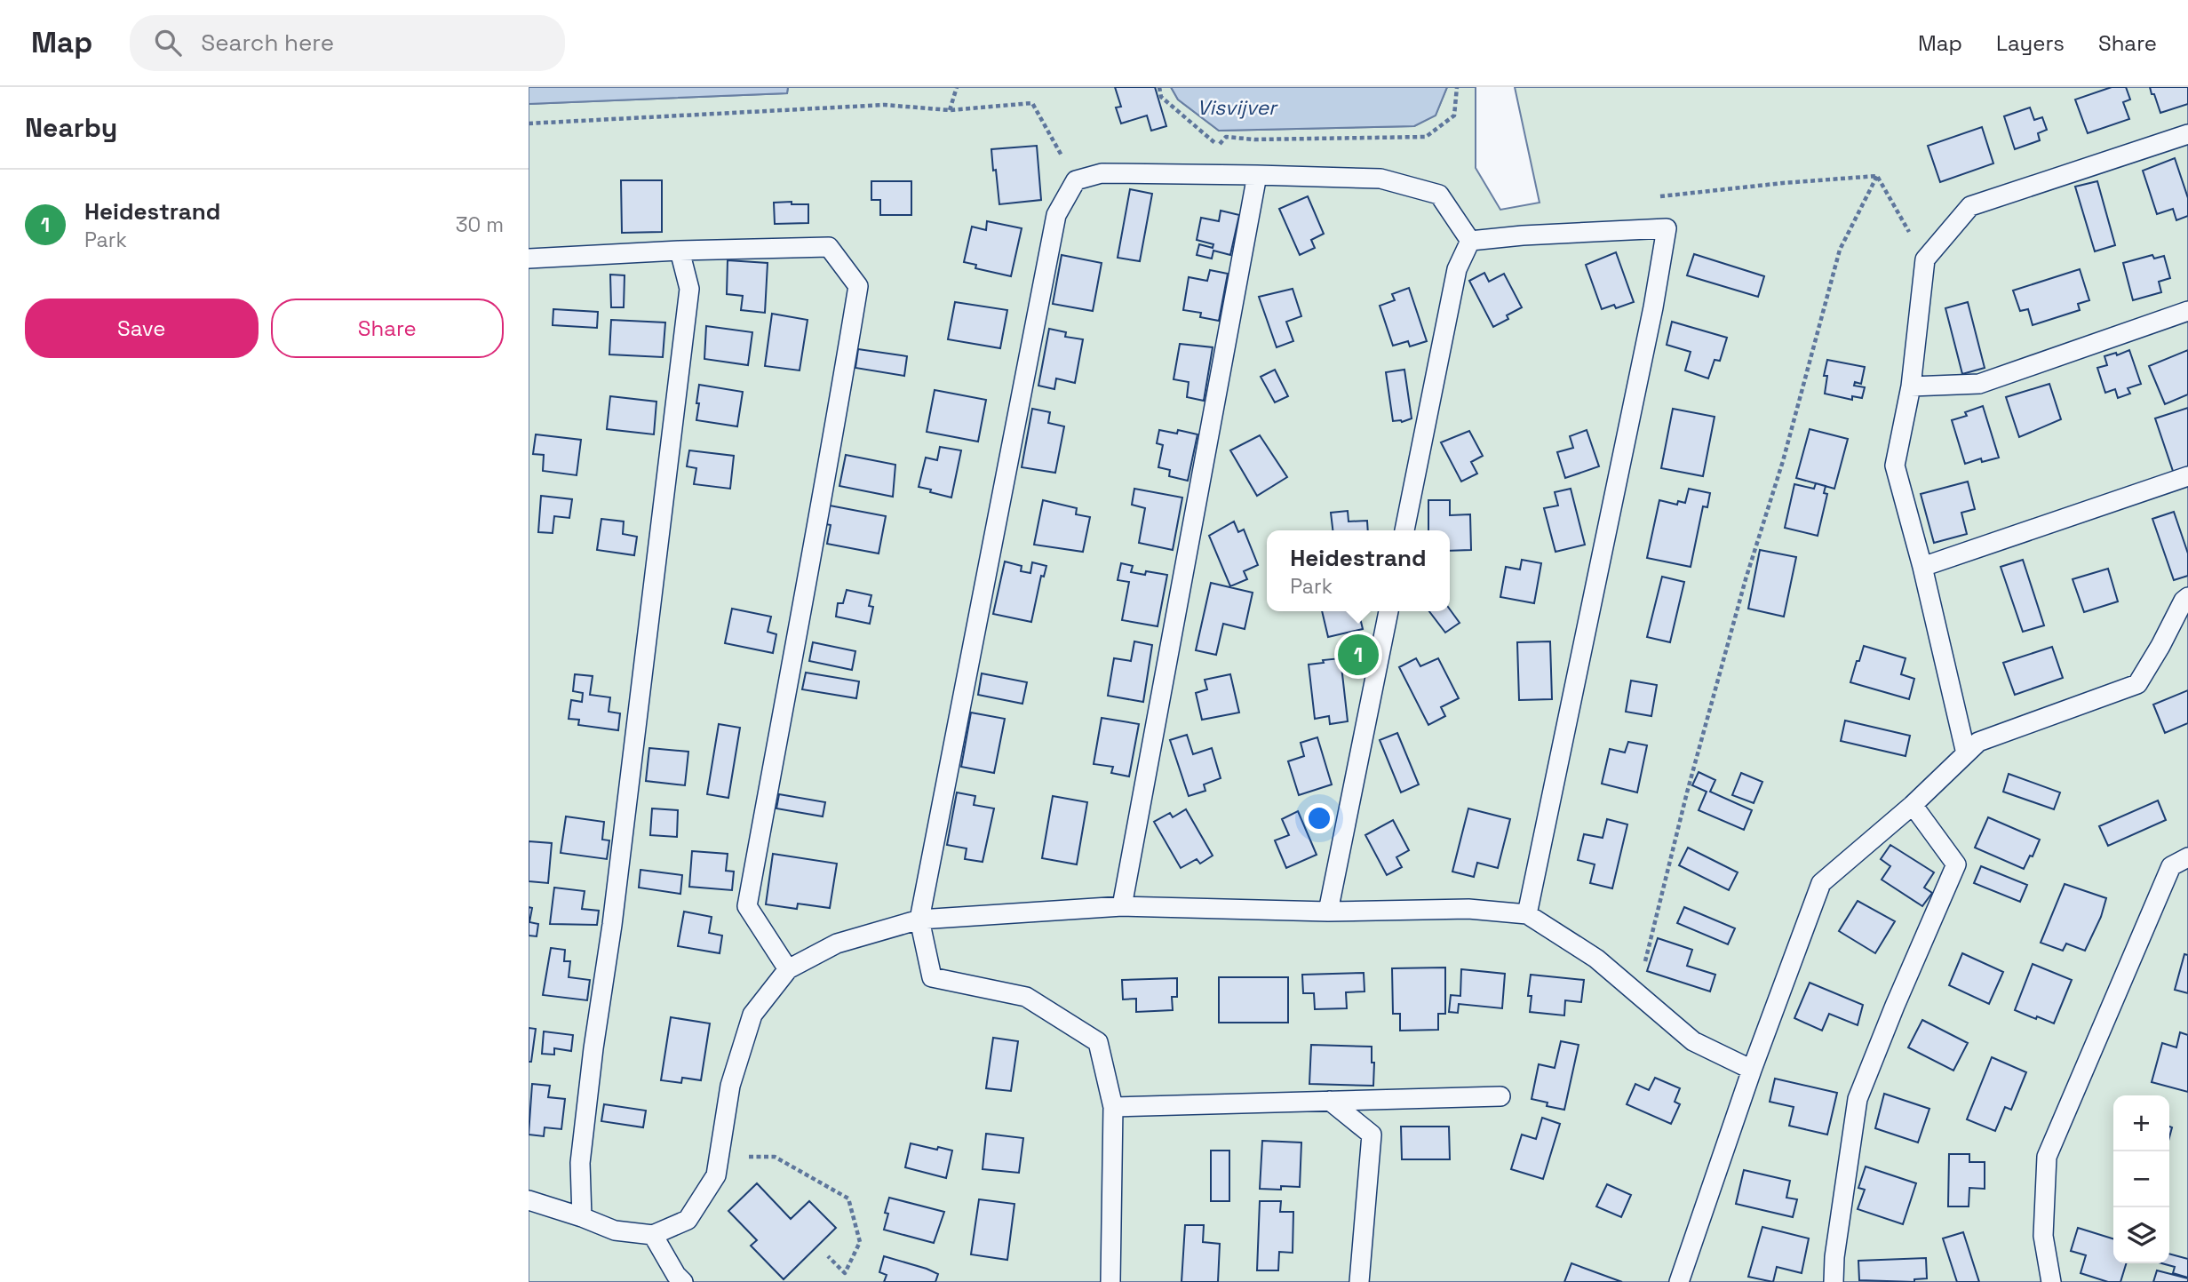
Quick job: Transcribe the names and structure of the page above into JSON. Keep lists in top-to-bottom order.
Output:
{
  "water": ["Visvijver"],
  "page": {
    "header": "Map",
    "search": "Search here",
    "nav": ["Map", "Layers", "Share"],
    "heading": "Nearby",
    "list": [
      {
        "mark": "1",
        "name": "Heidestrand",
        "note": "Park",
        "value": "30 m"
      }
    ],
    "buttons": ["Save", "Share"],
    "popup": ["Heidestrand", "Park"],
    "pins": "1",
    "map_buttons": ["+", "−"]
  }
}
